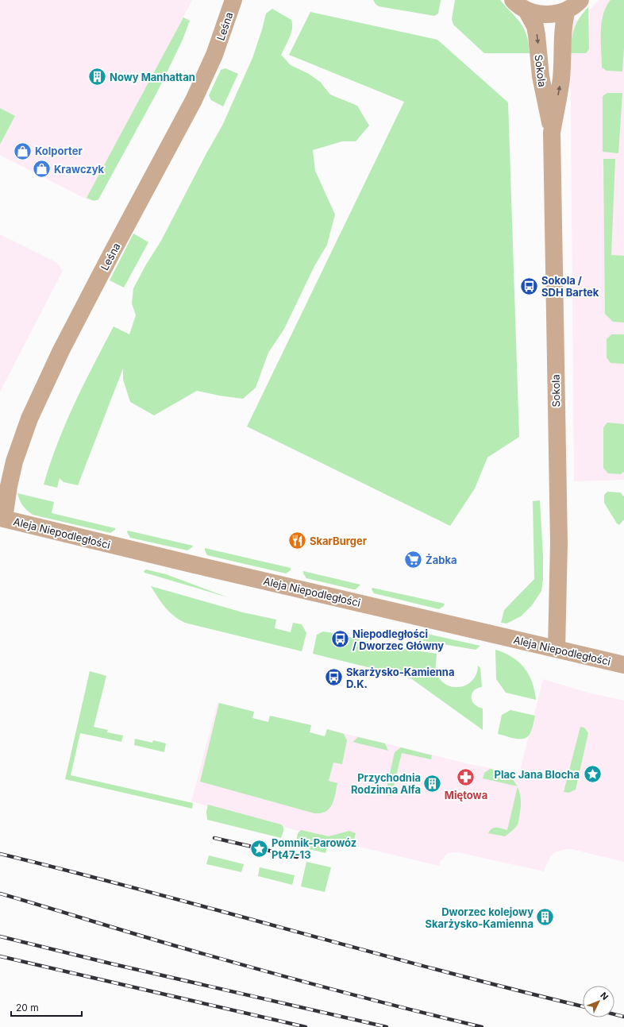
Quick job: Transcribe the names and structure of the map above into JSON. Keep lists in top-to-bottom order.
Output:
{
  "streets": {
    "street": ["Leśna", "Sokola", "Aleja Niepodległości"]
  },
  "crossings": [
    ["Leśna", "Aleja Niepodległości"],
    ["Sokola", "Aleja Niepodległości"]
  ],
  "places": {
    "building": ["Nowy Manhattan", "Przychodnia Rodzinna Alfa", "Dworzec kolejowy Skarżysko-Kamienna"],
    "shop": ["Kolporter", "Krawczyk"],
    "bus stop": ["Sokola / SDH Bartek", "Niepodległości / Dworzec Główny", "Skarżysko-Kamienna D.K."],
    "restaurant": ["SkarBurger"],
    "supermarket": ["Żabka"],
    "place": ["Plac Jana Blocha", "Pomnik-Parowóz Pt47-13"],
    "pharmacy": ["Miętowa"]
  },
  "scale_bar": "20 m",
  "north": "top right"
}
